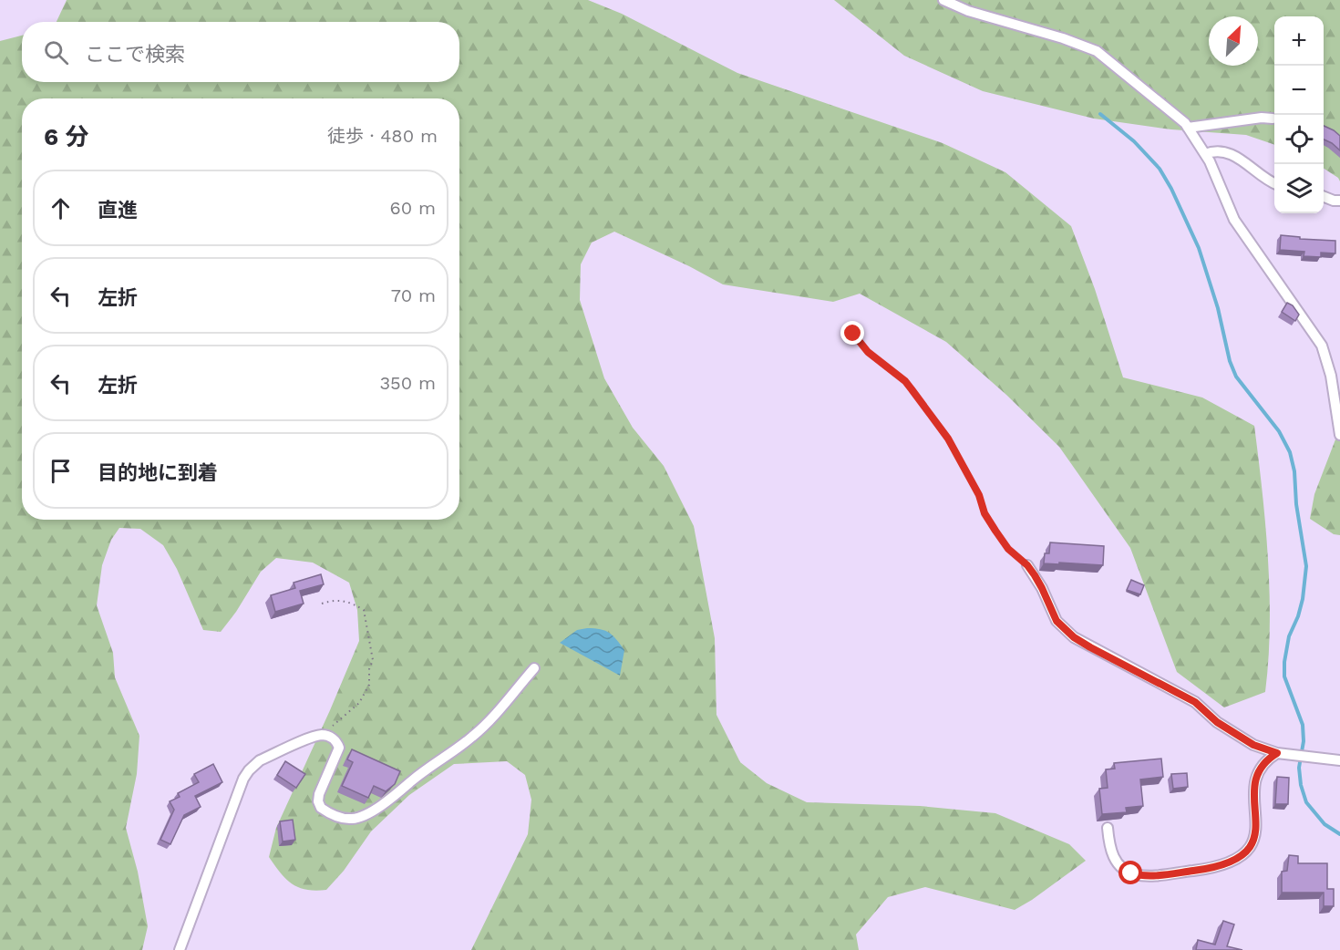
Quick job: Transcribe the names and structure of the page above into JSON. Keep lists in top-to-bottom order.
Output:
{
  "north": "top right",
  "page": {
    "map_buttons": ["+", "−"],
    "search": "ここで検索",
    "heading": ["6 分", "徒歩 · 480 m"],
    "list": [
      ["直進", "60 m"],
      ["左折", "70 m"],
      ["左折", "350 m"],
      "目的地に到着"
    ]
  }
}
